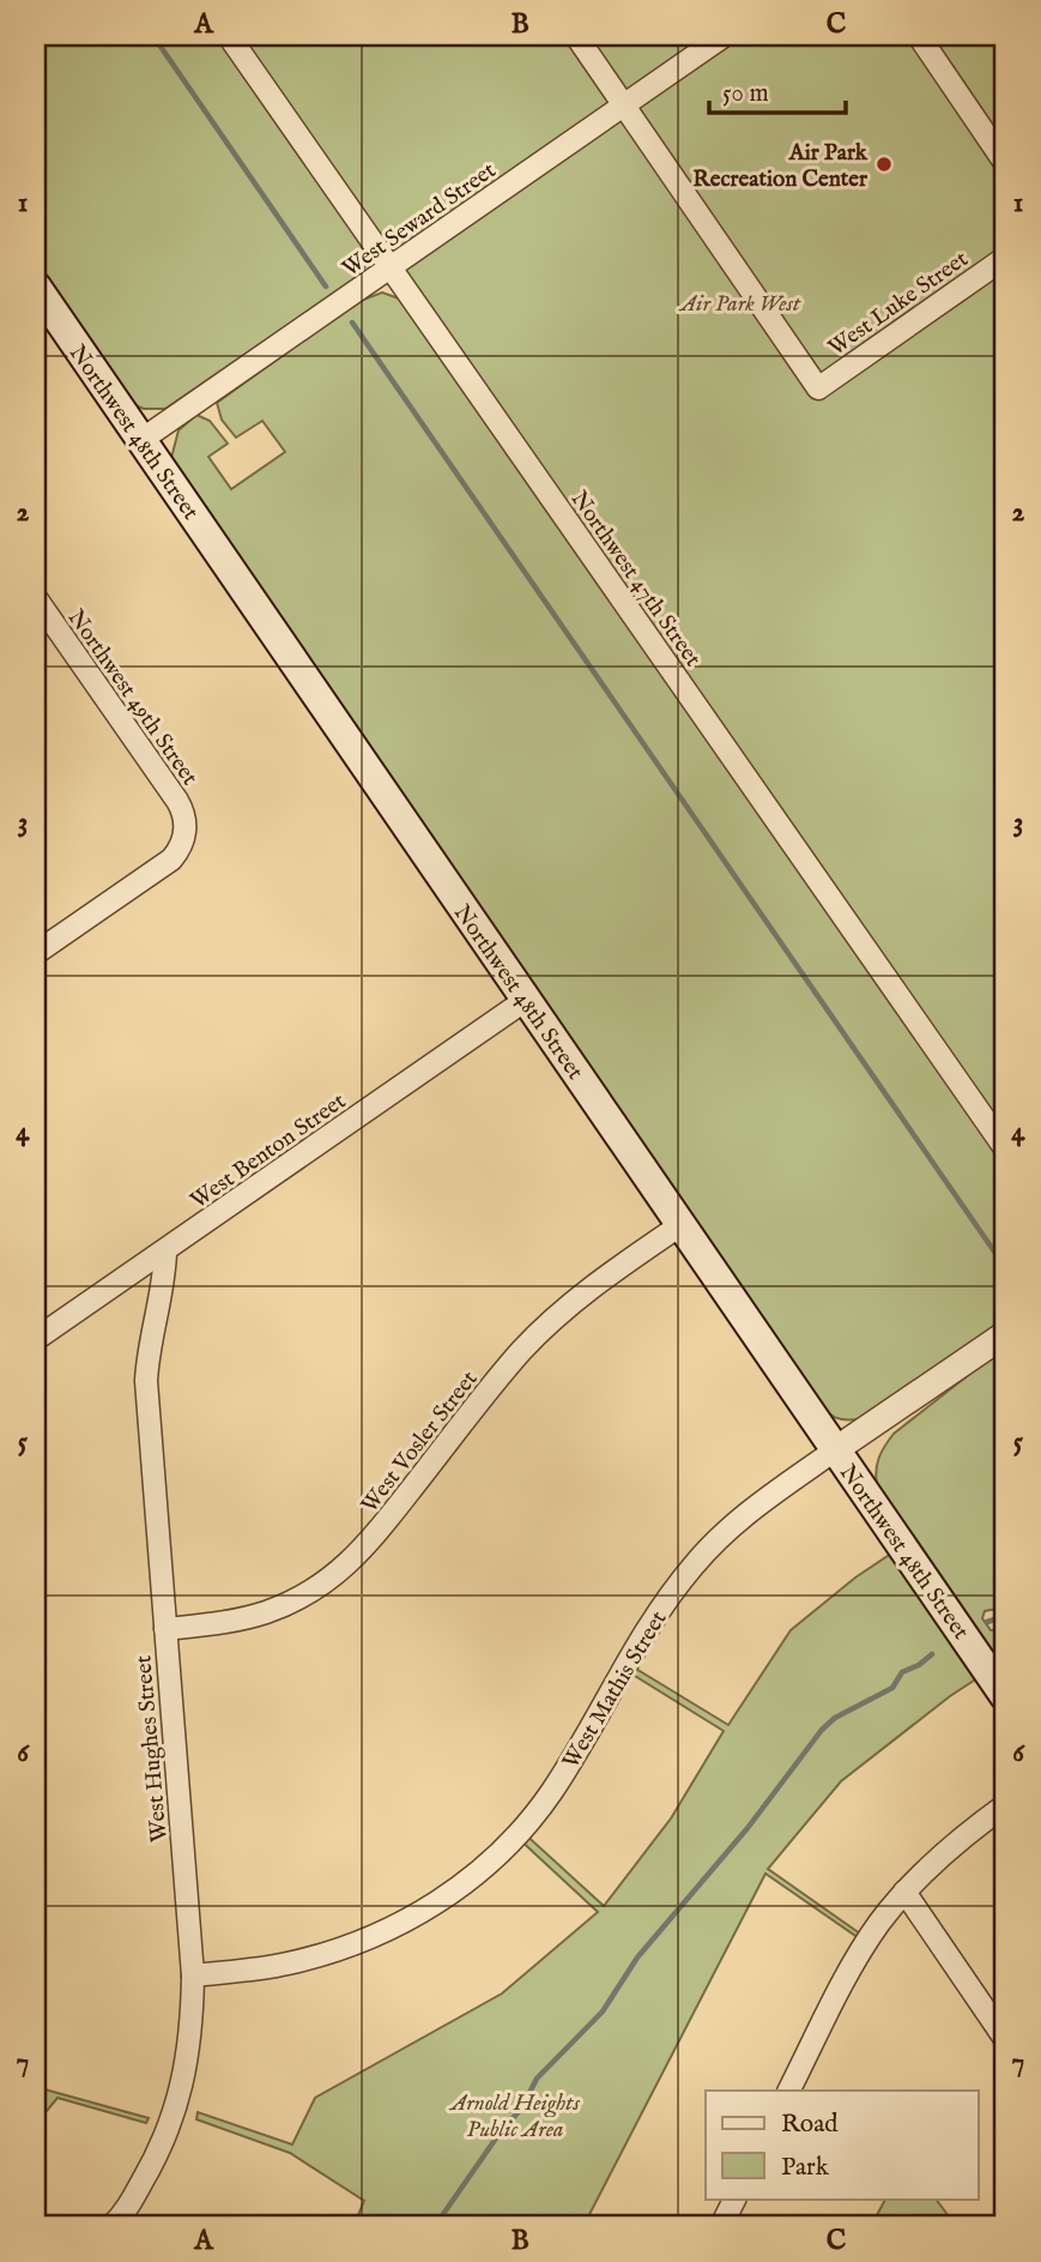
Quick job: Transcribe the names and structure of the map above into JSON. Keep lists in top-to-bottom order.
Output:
{
  "streets": {
    "main road": ["Northwest 48th Street"],
    "street": [
      "West Seward Street",
      "West Luke Street",
      "Northwest 47th Street",
      "Northwest 49th Street",
      "West Benton Street",
      "West Vosler Street",
      "West Mathis Street",
      "West Hughes Street"
    ]
  },
  "crossings": [
    ["West Seward Street", "West Luke Street"],
    ["West Seward Street", "Northwest 48th Street"],
    ["West Seward Street", "Northwest 47th Street"],
    ["Northwest 48th Street", "West Benton Street"],
    ["Northwest 48th Street", "West Vosler Street"],
    ["Northwest 48th Street", "West Mathis Street"],
    ["West Benton Street", "West Hughes Street"],
    ["West Vosler Street", "West Hughes Street"],
    ["West Mathis Street", "West Hughes Street"]
  ],
  "parks": ["Air Park West", "Arnold Heights Public Area"],
  "places": ["Air Park Recreation Center"],
  "legend": ["Road", "Park"],
  "scale_bar": "50 m",
  "grid": {
    "columns": ["A", "B", "C"],
    "rows": [
      "1",
      "2",
      "3",
      "4",
      "5",
      "6",
      "7"
    ]
  }
}
